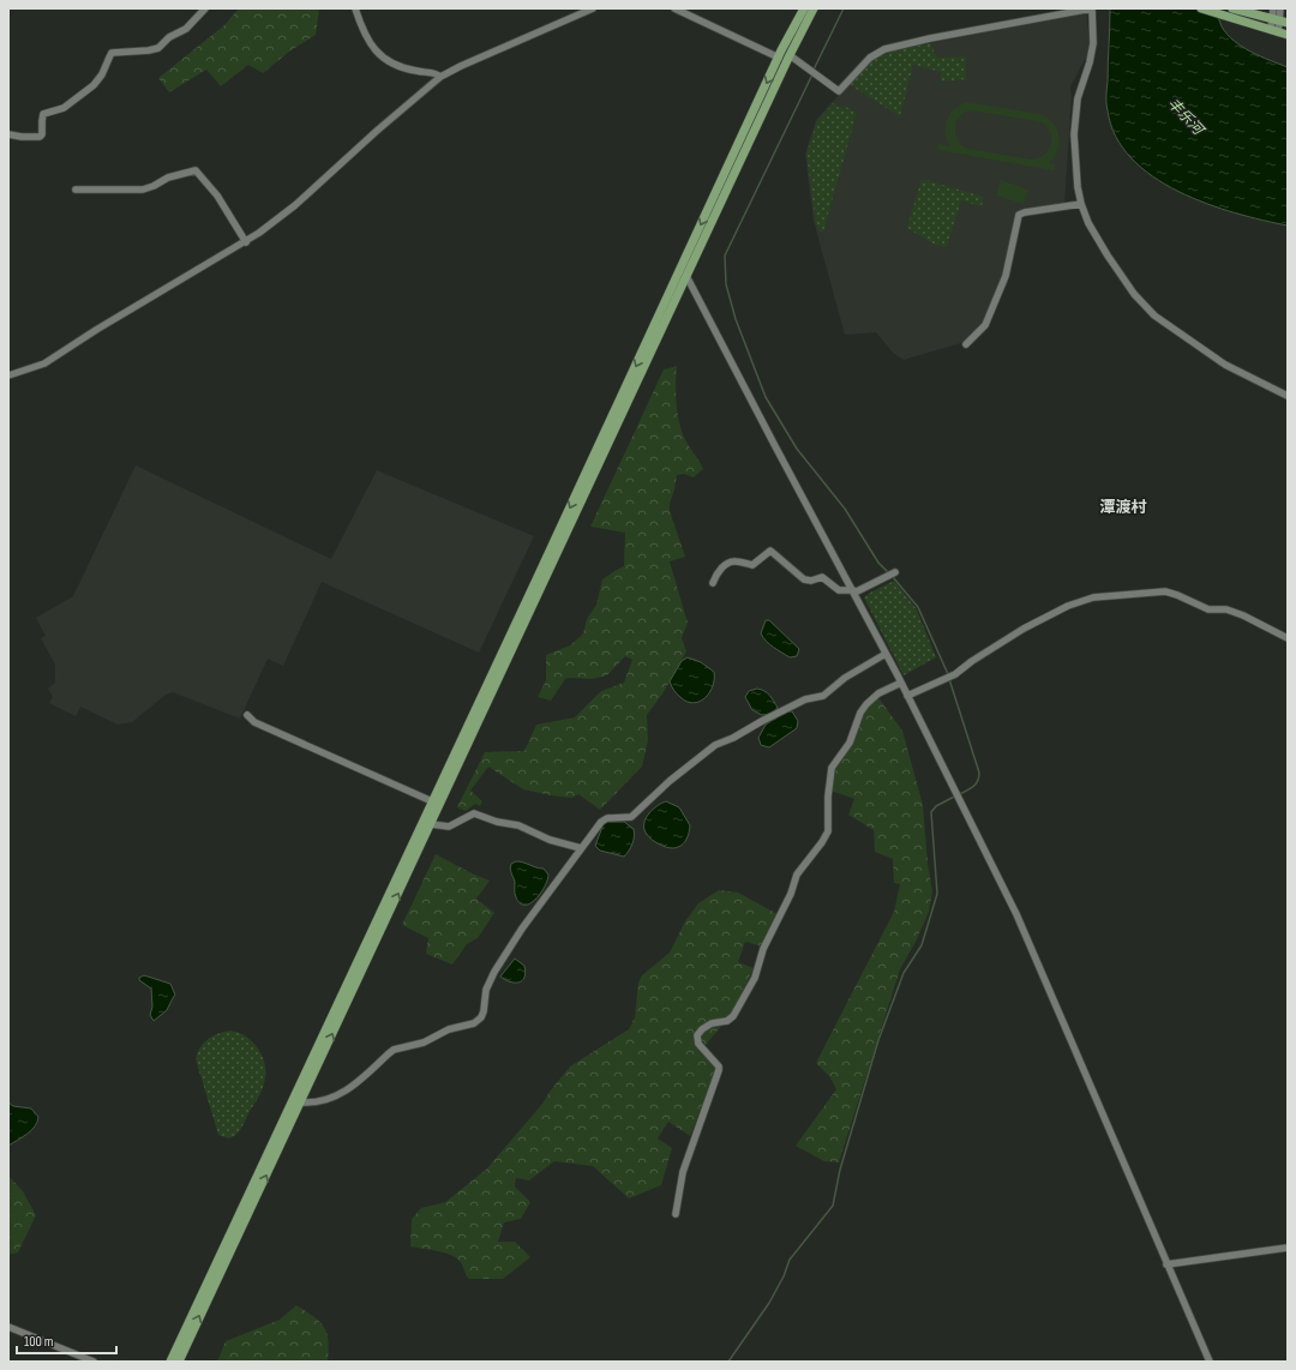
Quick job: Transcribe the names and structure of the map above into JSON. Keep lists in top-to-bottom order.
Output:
{
  "districts": ["潭渡村"],
  "water": ["丰乐河"],
  "scale_bar": "100 m"
}
